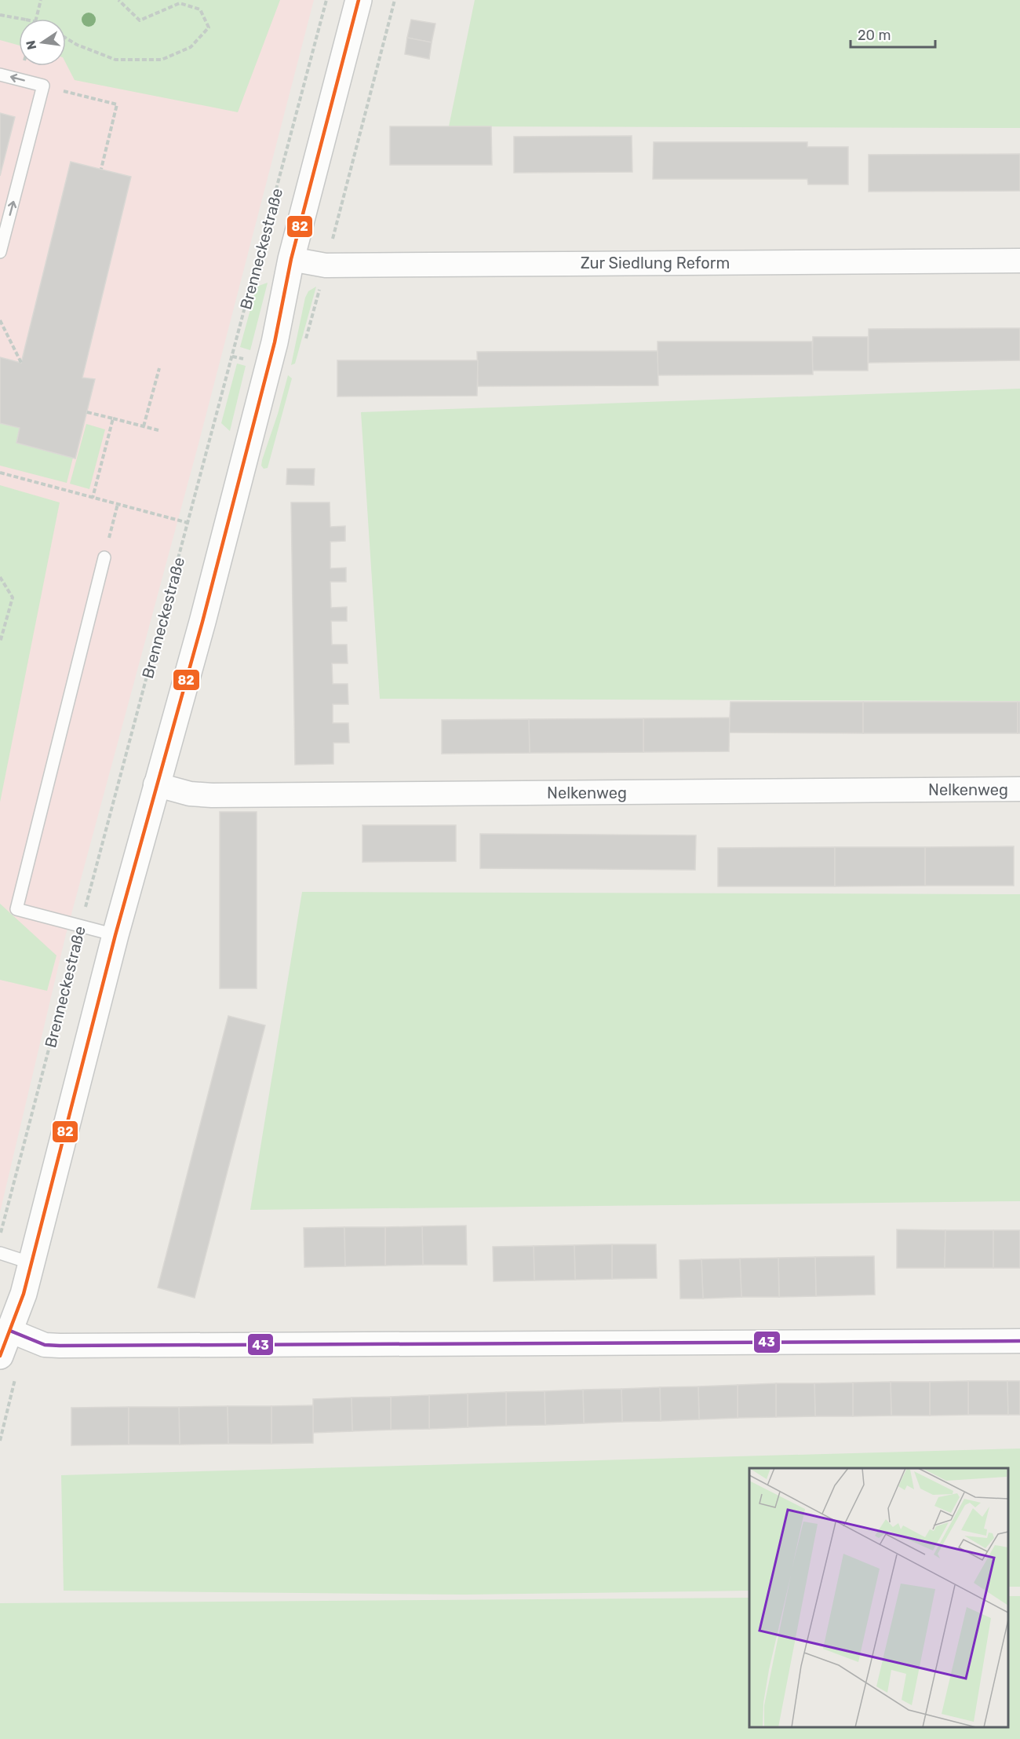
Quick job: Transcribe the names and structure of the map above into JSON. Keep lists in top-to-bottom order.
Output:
{
  "streets": {
    "street": ["Brenneckestraße", "Zur Siedlung Reform", "Nelkenweg"]
  },
  "crossings": [
    ["Brenneckestraße", "Zur Siedlung Reform"],
    ["Brenneckestraße", "Nelkenweg"]
  ],
  "lines": ["transit line 82", "transit line 43"],
  "scale_bar": "20 m",
  "north": "left"
}
